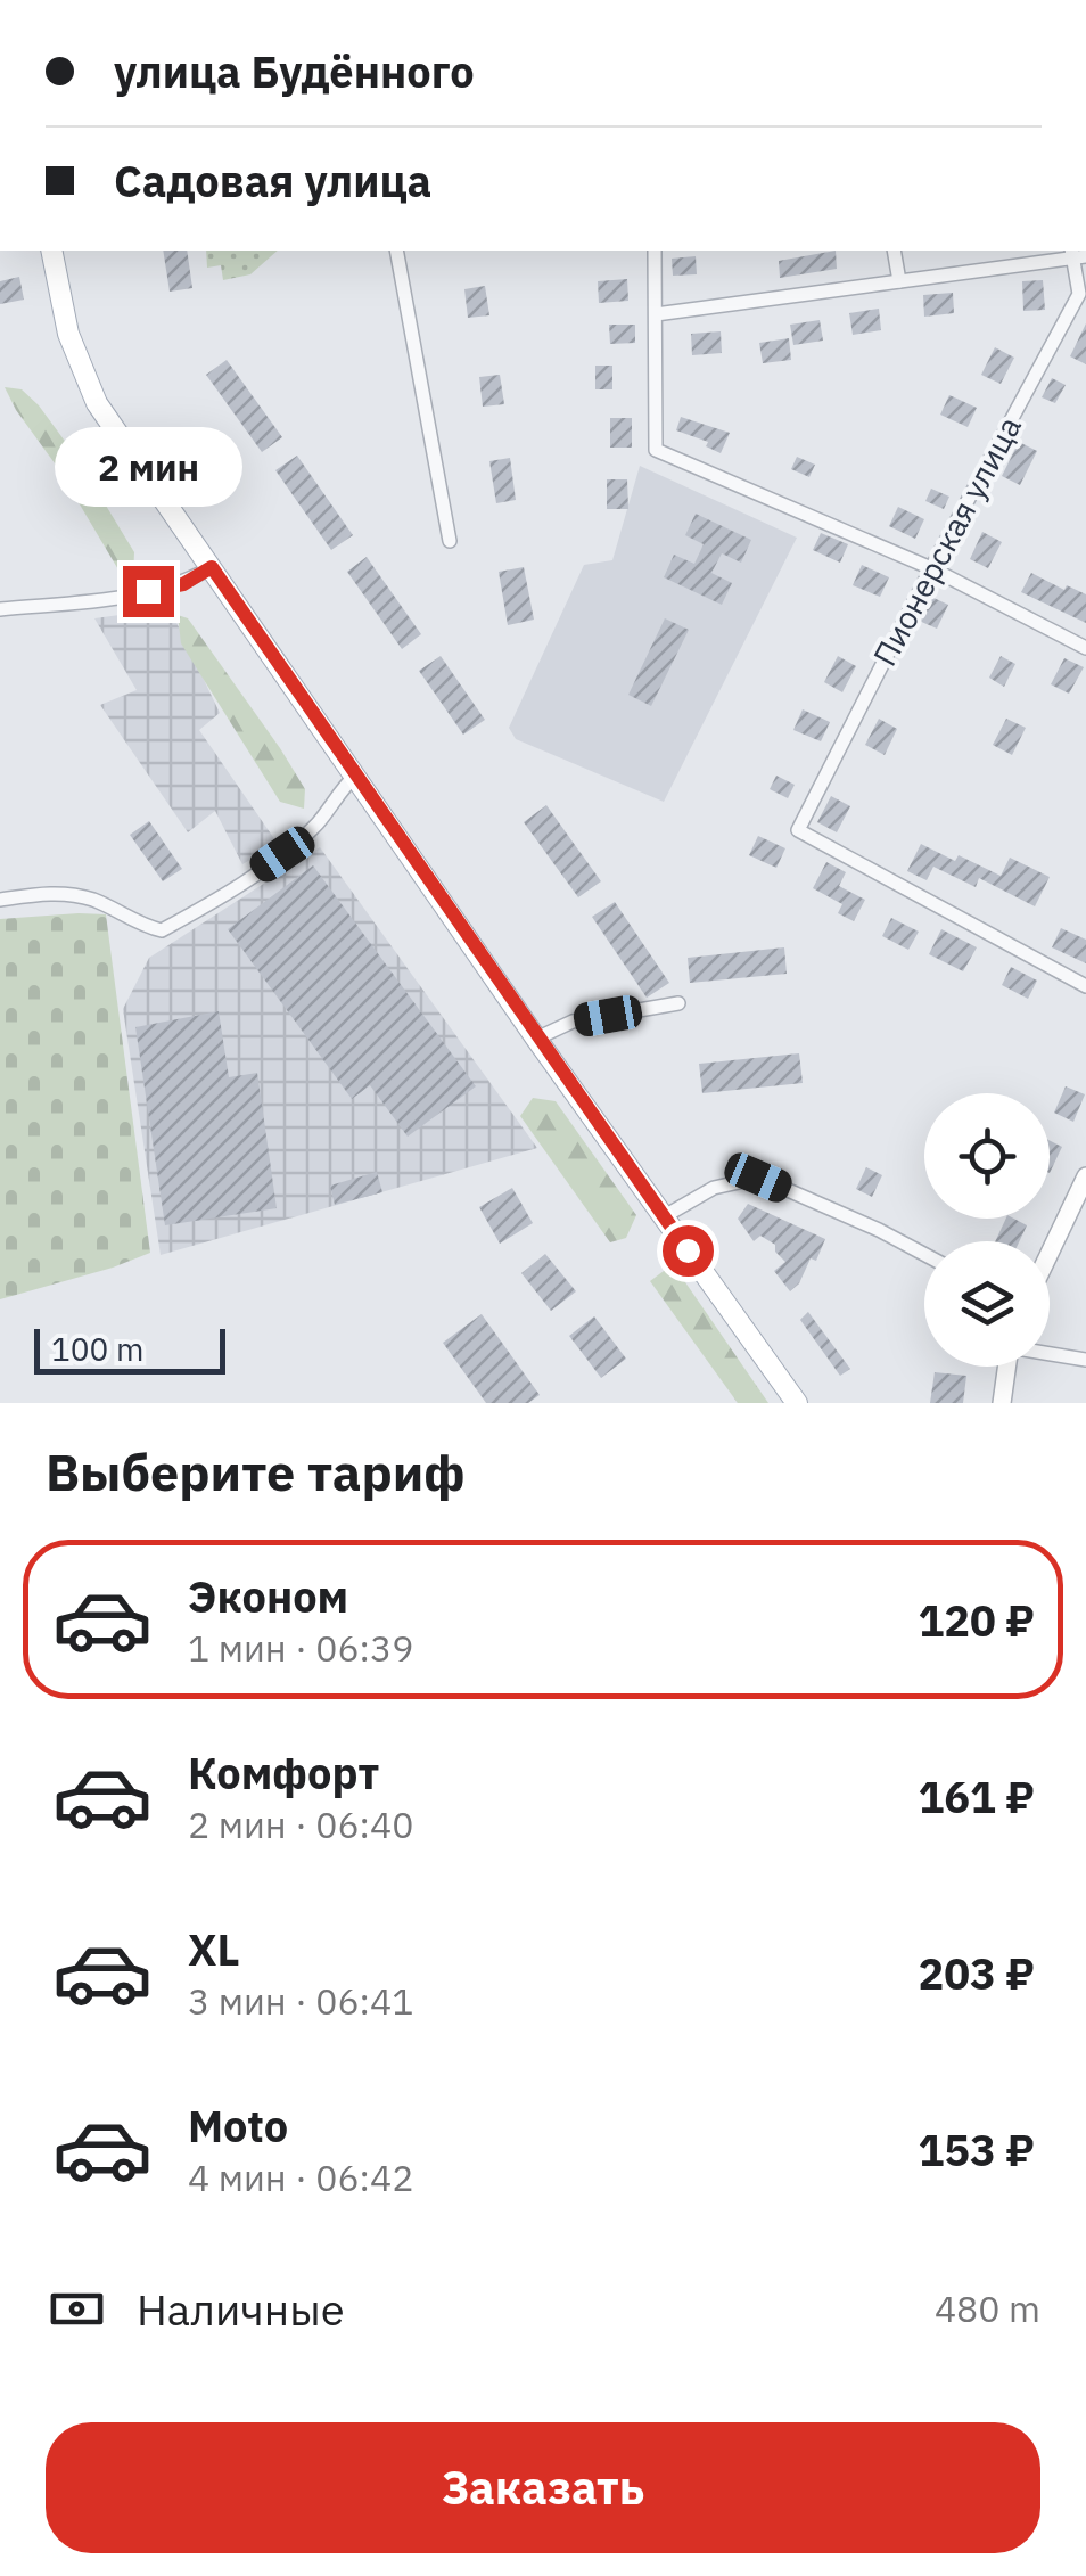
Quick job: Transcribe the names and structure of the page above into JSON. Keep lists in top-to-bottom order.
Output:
{
  "streets": {
    "street": ["Пионерская улица"]
  },
  "scale_bar": "100 m",
  "page": {
    "banner": ["улица Будённого", "Садовая улица"],
    "bubble": "2 мин",
    "scale": "100 m",
    "heading": "Выберите тариф",
    "list": [
      {
        "name": "Эконом",
        "note": "1 мин · 06:39",
        "value": "120 ₽"
      },
      {
        "name": "Комфорт",
        "note": "2 мин · 06:40",
        "value": "161 ₽"
      },
      {
        "name": "XL",
        "note": "3 мин · 06:41",
        "value": "203 ₽"
      },
      {
        "name": "Moto",
        "note": "4 мин · 06:42",
        "value": "153 ₽"
      }
    ],
    "pay": ["Наличные", "480 m"],
    "buttons": "Заказать"
  }
}
